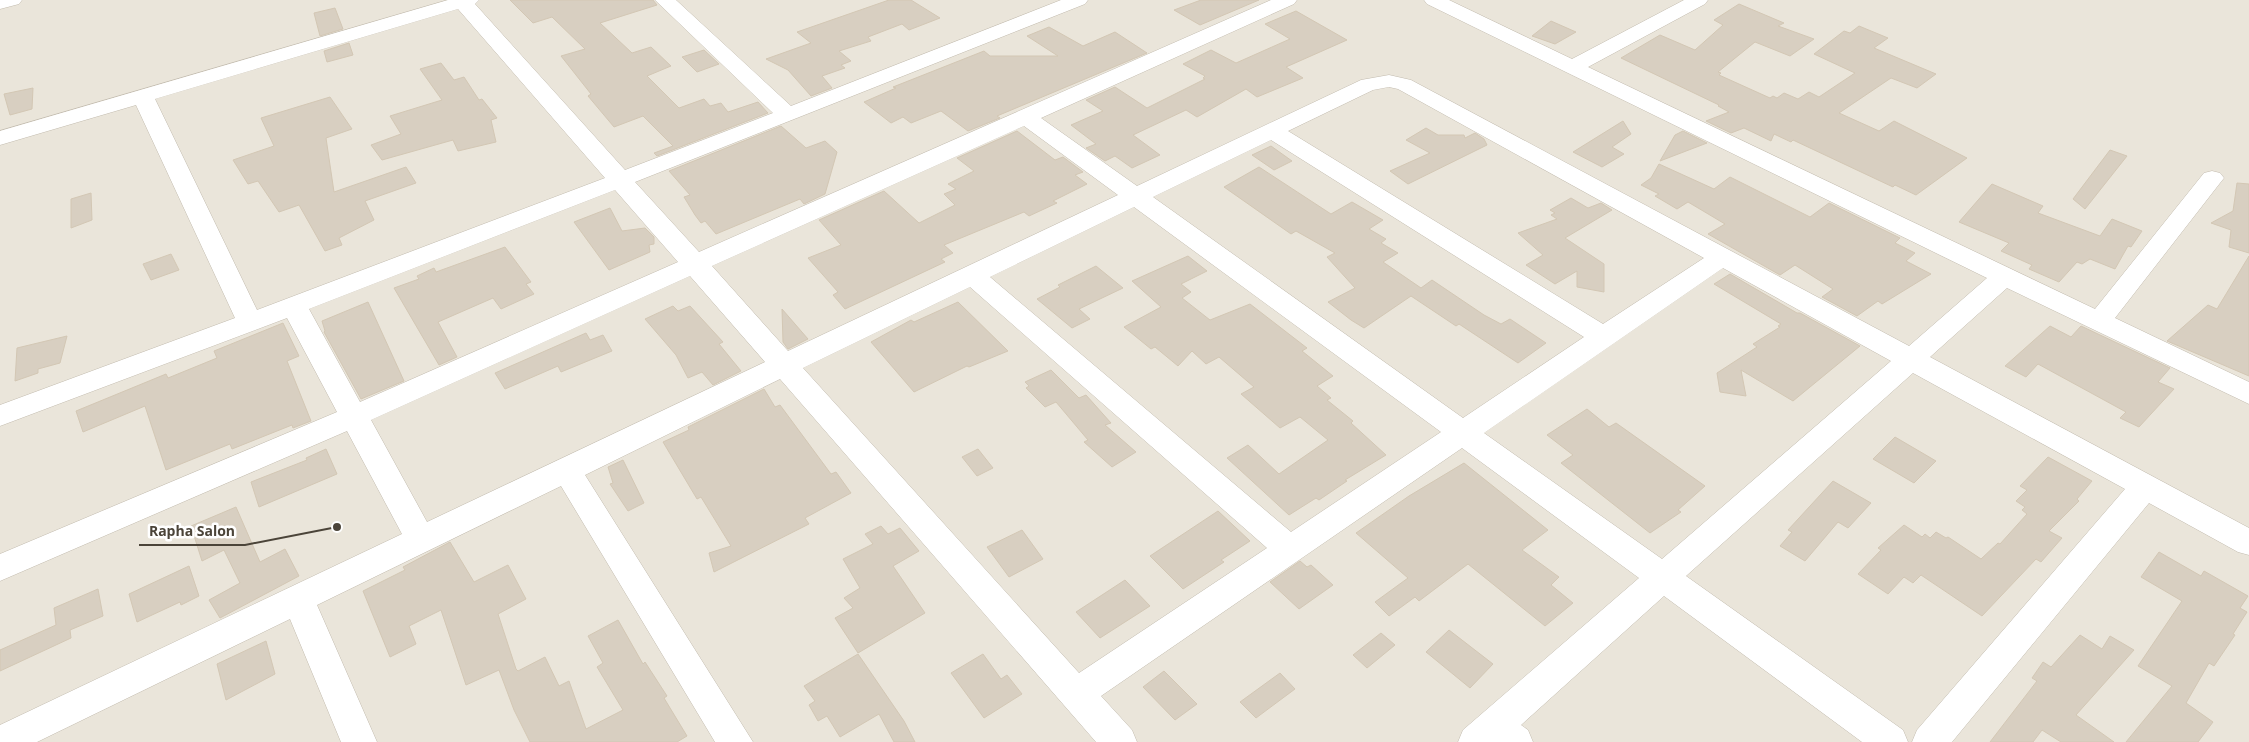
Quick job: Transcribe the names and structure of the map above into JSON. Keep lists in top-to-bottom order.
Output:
{
  "places": ["Rapha Salon"]
}
